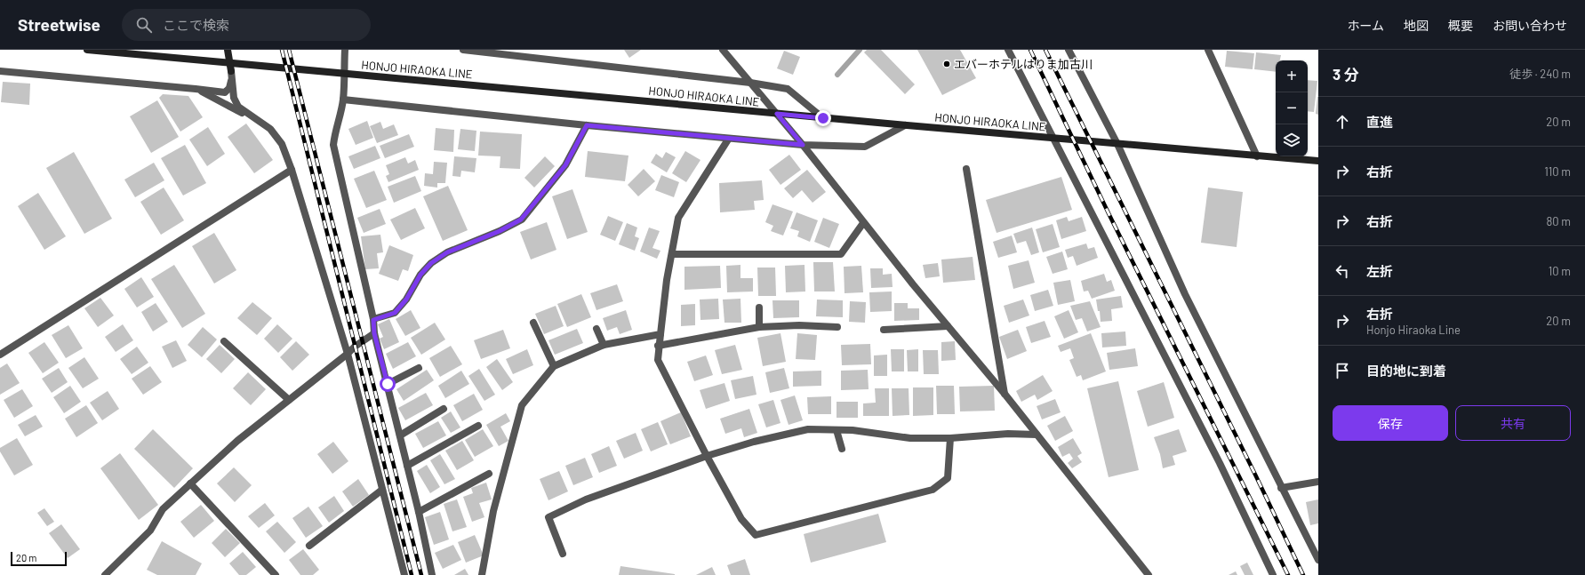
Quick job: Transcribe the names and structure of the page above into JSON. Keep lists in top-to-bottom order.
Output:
{
  "streets": {
    "main road": ["HONJO HIRAOKA LINE"]
  },
  "places": ["エバーホテルはりま加古川"],
  "scale_bar": "20 m",
  "page": {
    "header": "Streetwise",
    "search": "ここで検索",
    "nav": [
      "ホーム",
      "地図",
      "概要",
      "お問い合わせ"
    ],
    "heading": ["3 分", "徒歩 · 240 m"],
    "map_buttons": ["+", "−"],
    "list": [
      ["直進", "20 m"],
      ["右折", "110 m"],
      ["右折", "80 m"],
      ["左折", "10 m"],
      ["右折", "Honjo Hiraoka Line", "20 m"],
      "目的地に到着"
    ],
    "buttons": ["保存", "共有"],
    "scale": "20 m"
  }
}
